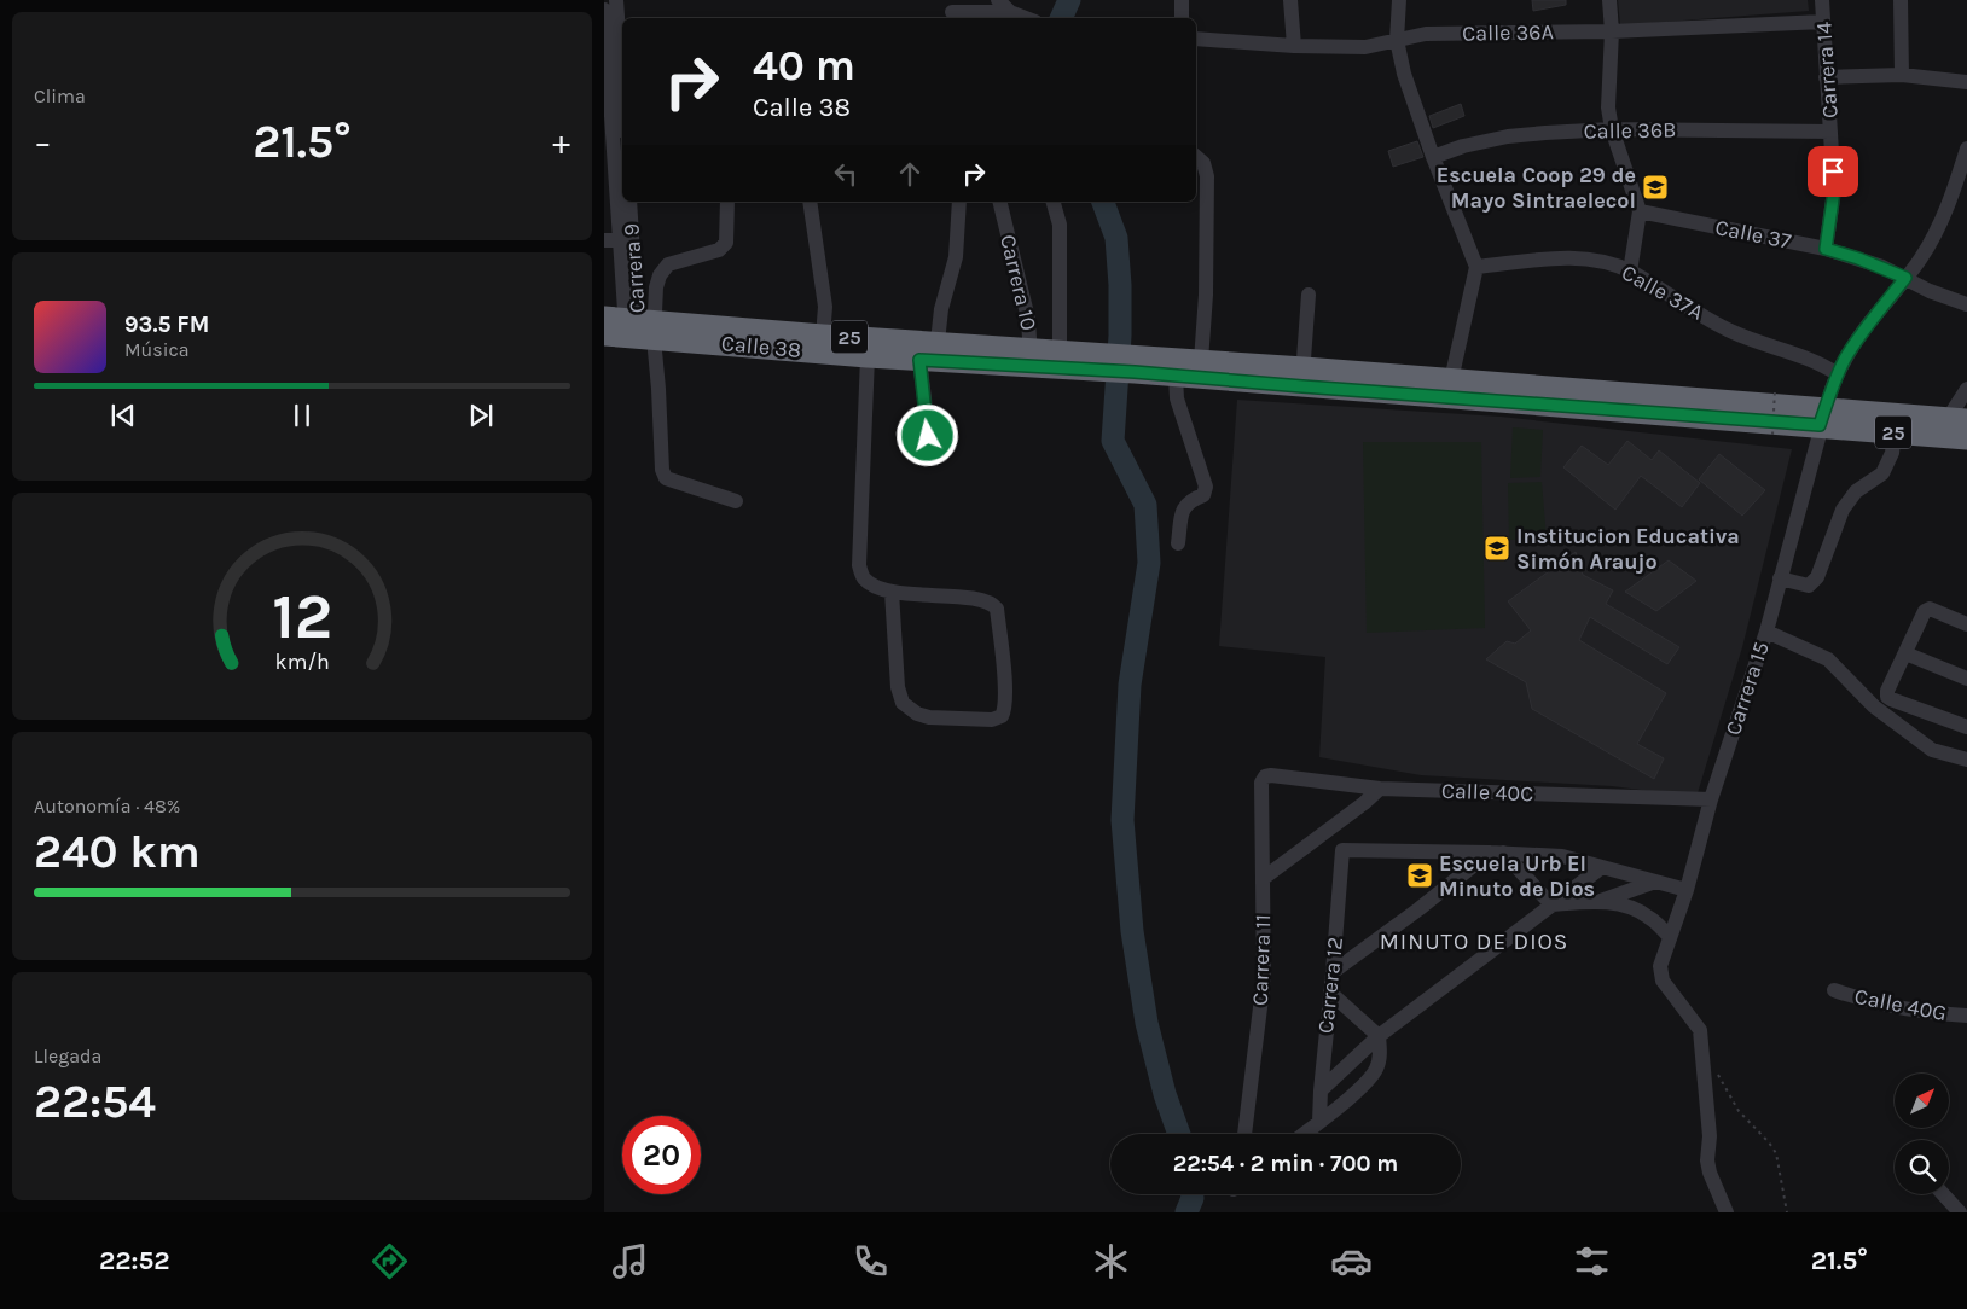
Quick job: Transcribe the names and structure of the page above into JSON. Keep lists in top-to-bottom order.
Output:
{
  "streets": {
    "highway": ["25", "Calle 38"],
    "street": [
      "Calle 36A",
      "Carrera 14",
      "Calle 36B",
      "Calle 37",
      "Carrera 9",
      "Carrera 10",
      "Calle 37A",
      "Carrera 15",
      "Calle 40C",
      "Carrera 11",
      "Carrera 12",
      "Calle 40G"
    ]
  },
  "crossings": [
    ["Calle 36A", "Carrera 14"],
    ["Carrera 14", "Calle 36B"],
    ["Carrera 14", "Calle 37"],
    ["Calle 37", "Carrera 15"],
    ["Carrera 9", "Calle 38"],
    ["Carrera 10", "Calle 38"],
    ["Calle 37A", "Carrera 15"],
    ["Calle 38", "Carrera 15"],
    ["Carrera 15", "Calle 40C"],
    ["Calle 40C", "Carrera 11"]
  ],
  "districts": ["MINUTO DE DIOS"],
  "places": {
    "school or university": ["Escuela Coop 29 de Mayo Sintraelecol", "Institucion Educativa Simón Araujo", "Escuela Urb El Minuto de Dios"]
  },
  "north": "top right",
  "page": {
    "tile": [
      "Clima",
      ["Autonomía · 48%", "240 km"],
      ["Llegada", "22:54"]
    ],
    "turn": ["40 m", "Calle 38"],
    "heat": ["−", "21.5°", "+"],
    "song": ["93.5 FM", "Música"],
    "limit": "20",
    "trip": "22:54 · 2 min · 700 m",
    "tabs": ["22:52", "21.5°"],
    "gauge": ["12", "km/h"]
  }
}
